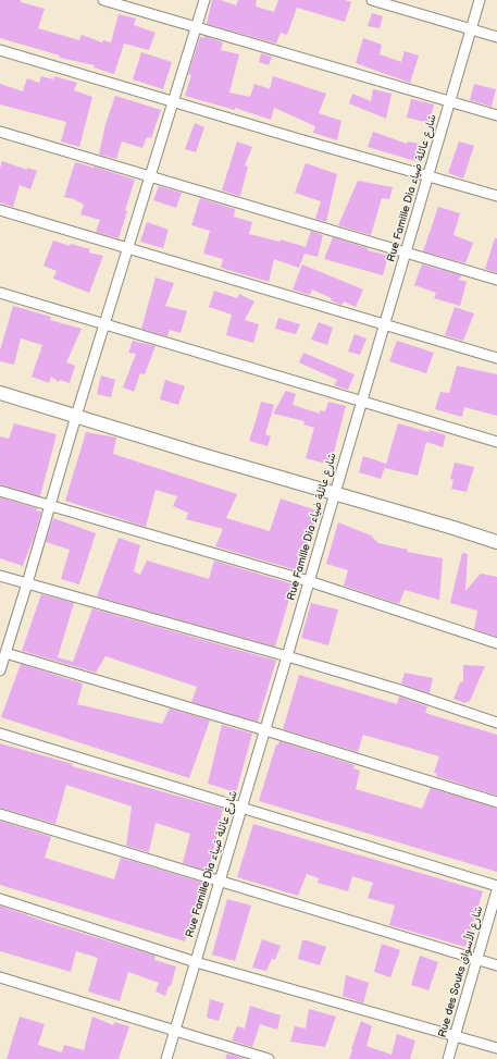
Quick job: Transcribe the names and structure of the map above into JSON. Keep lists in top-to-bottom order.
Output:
{
  "streets": {
    "street": ["Rue Famille Dia شارع عائلة ضياء", "Rue des Souks شارع الأسواق"]
  }
}
